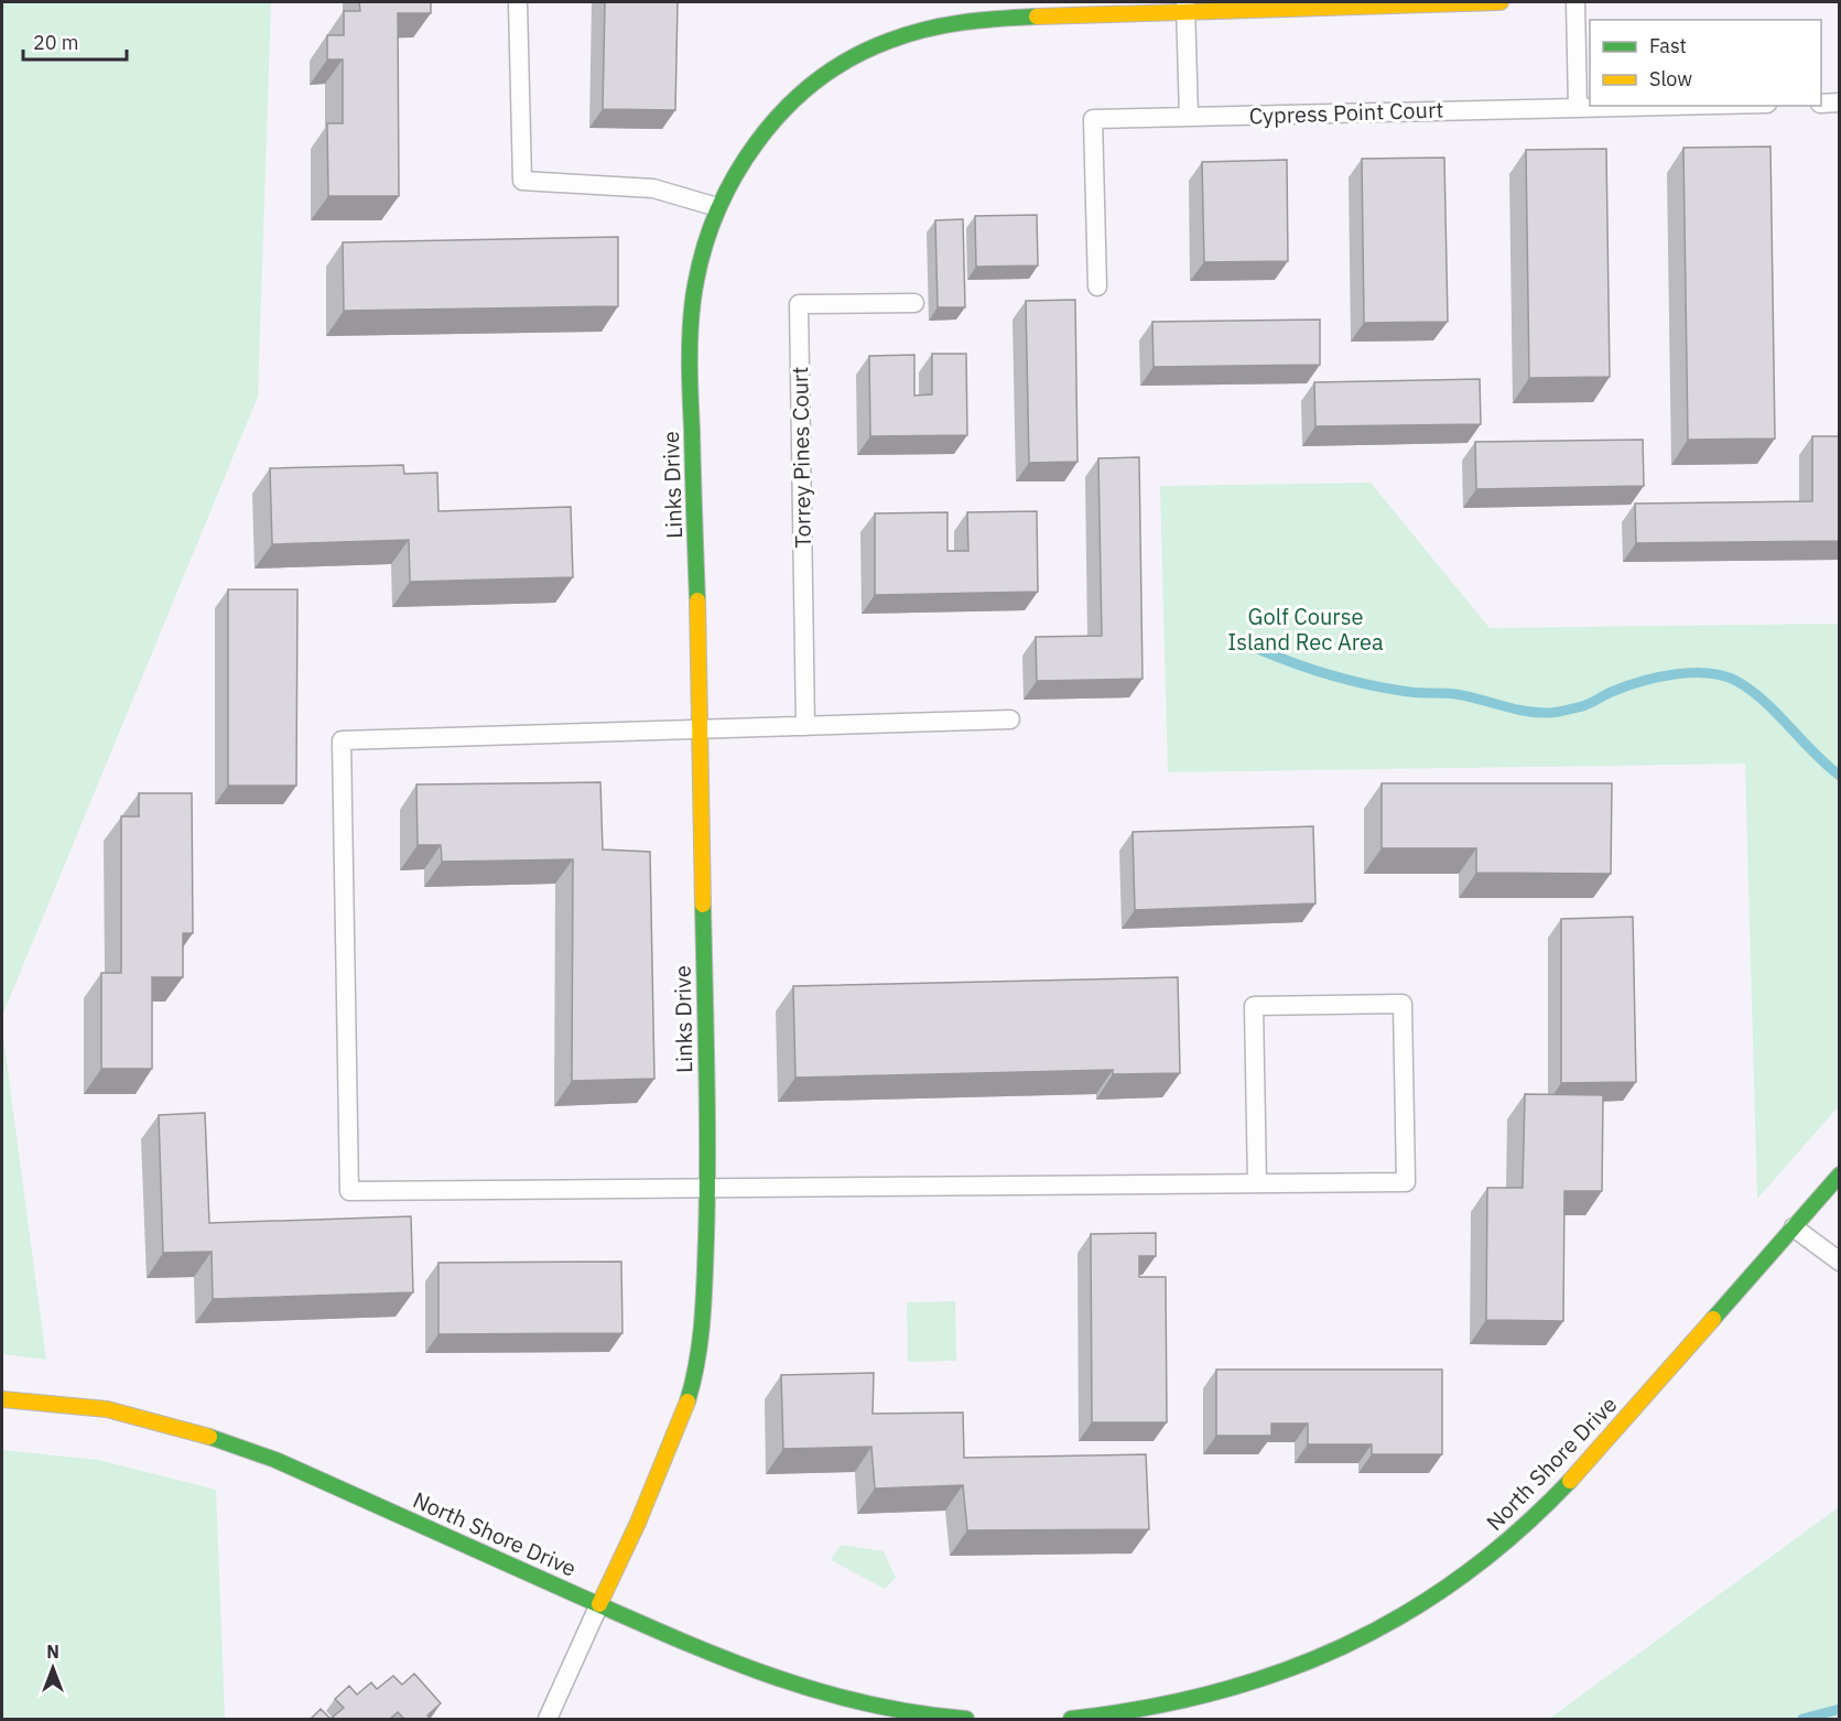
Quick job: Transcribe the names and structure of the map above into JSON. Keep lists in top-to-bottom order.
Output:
{
  "streets": {
    "street": ["Links Drive", "North Shore Drive"],
    "lane": ["Cypress Point Court", "Torrey Pines Court"]
  },
  "crossings": [
    ["Links Drive", "North Shore Drive"]
  ],
  "parks": ["Golf Course Island Rec Area"],
  "legend": ["Fast", "Slow"],
  "scale_bar": "20 m",
  "north": "top"
}
